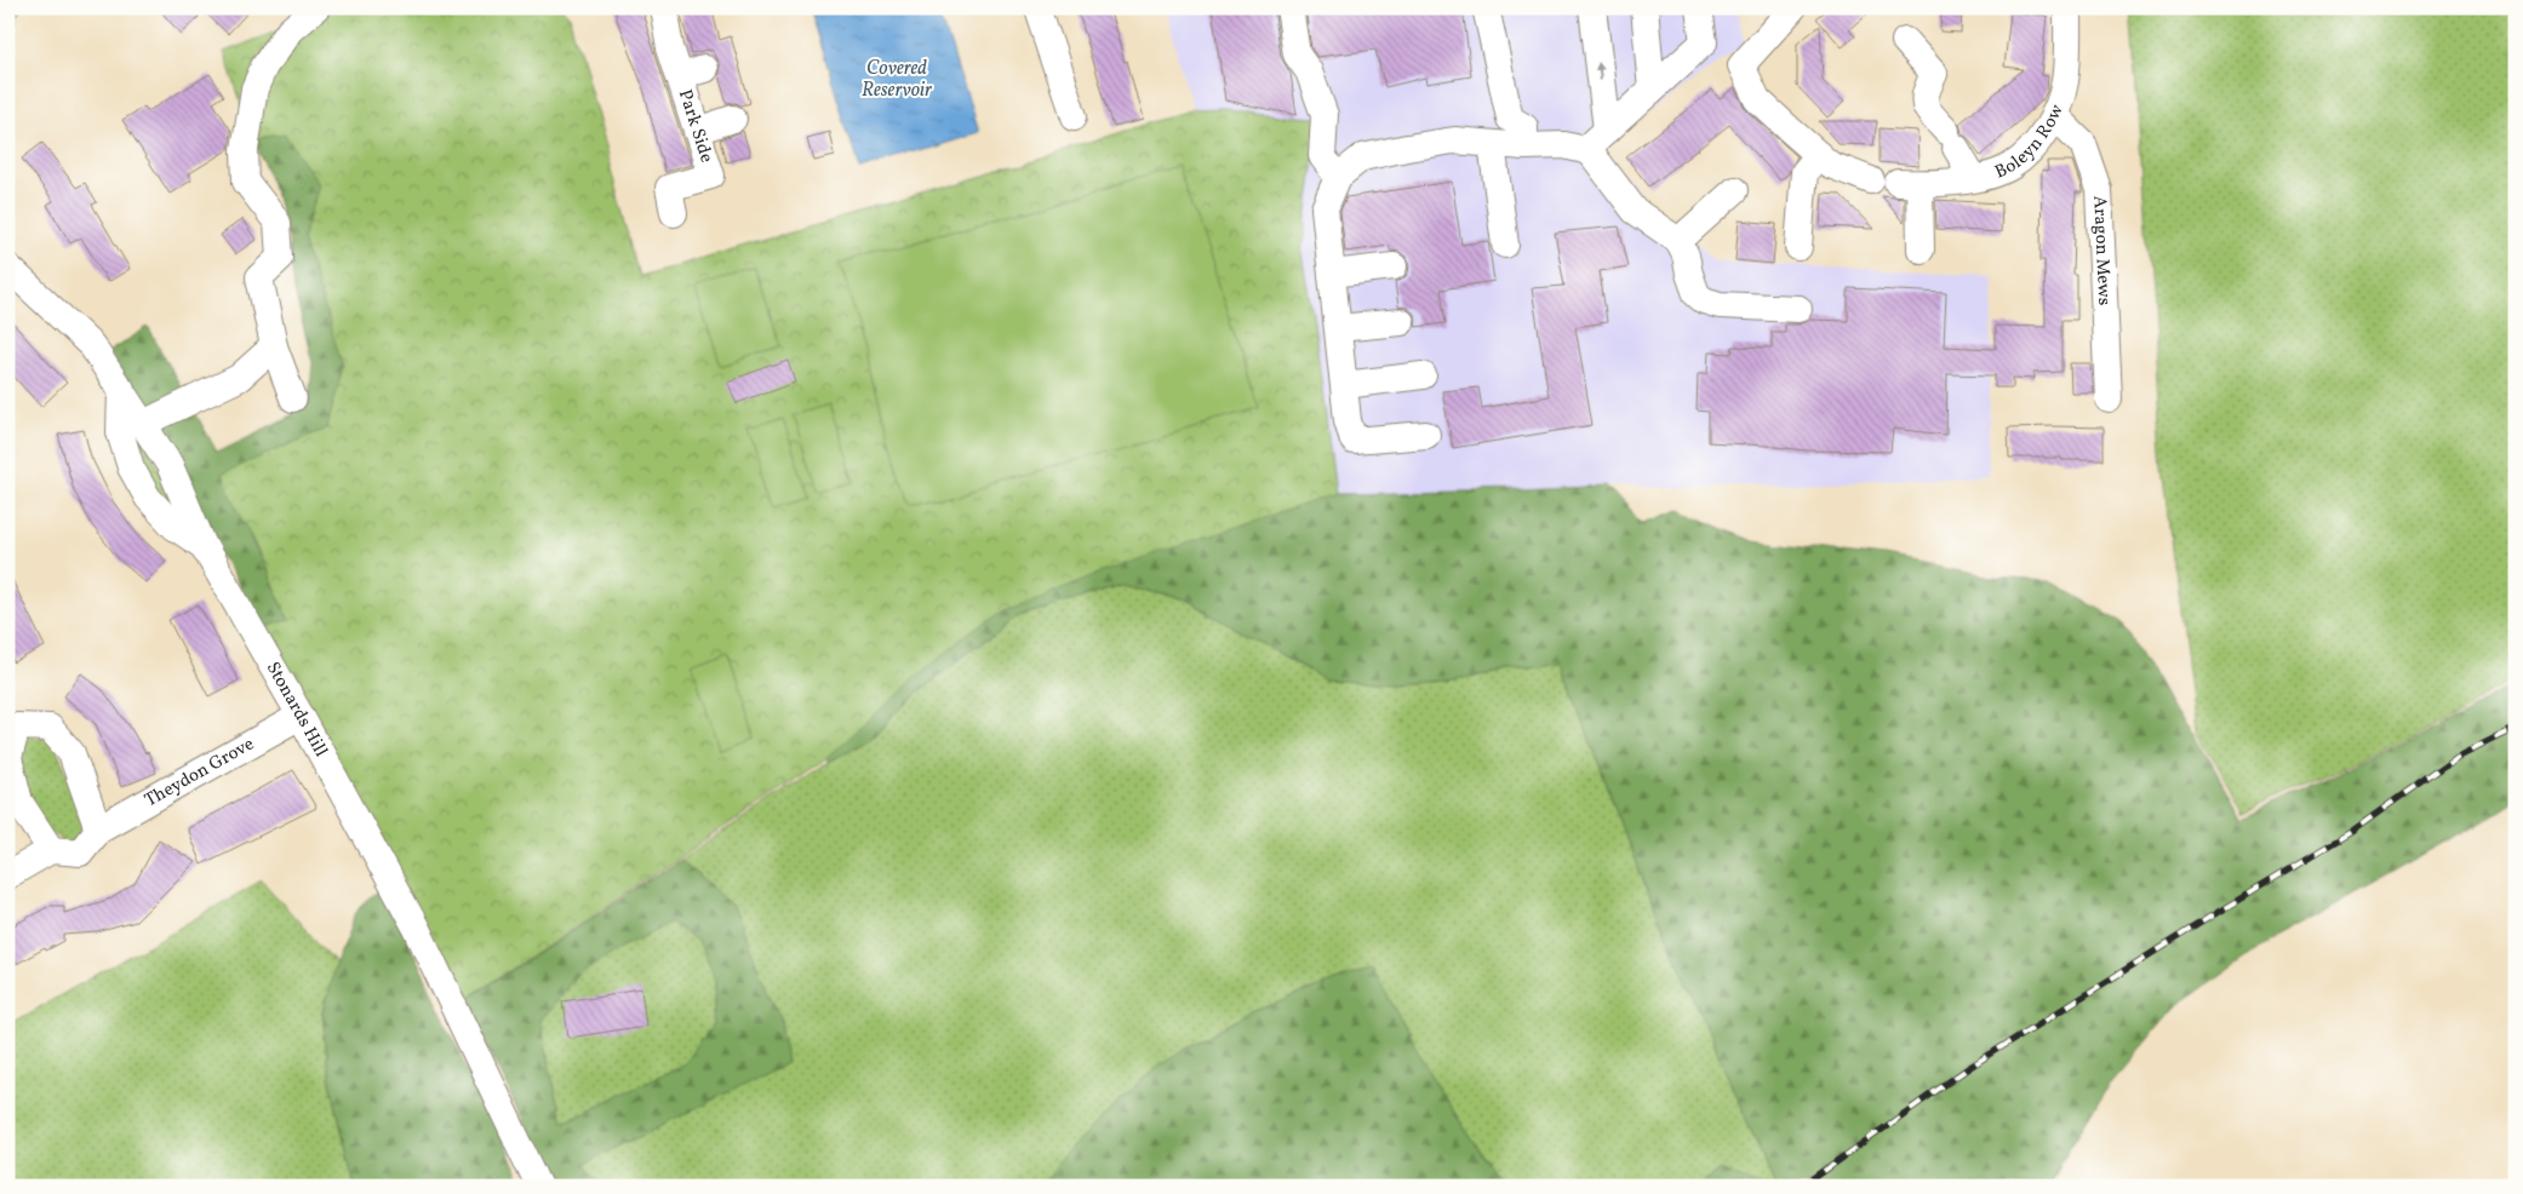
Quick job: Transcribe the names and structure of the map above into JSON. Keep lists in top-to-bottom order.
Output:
{
  "streets": {
    "street": [
      "Park Side",
      "Boleyn Row",
      "Aragon Mews",
      "Stonards Hill",
      "Theydon Grove"
    ]
  },
  "crossings": [
    ["Boleyn Row", "Aragon Mews"],
    ["Stonards Hill", "Theydon Grove"]
  ],
  "water": ["Covered Reservoir"]
}
